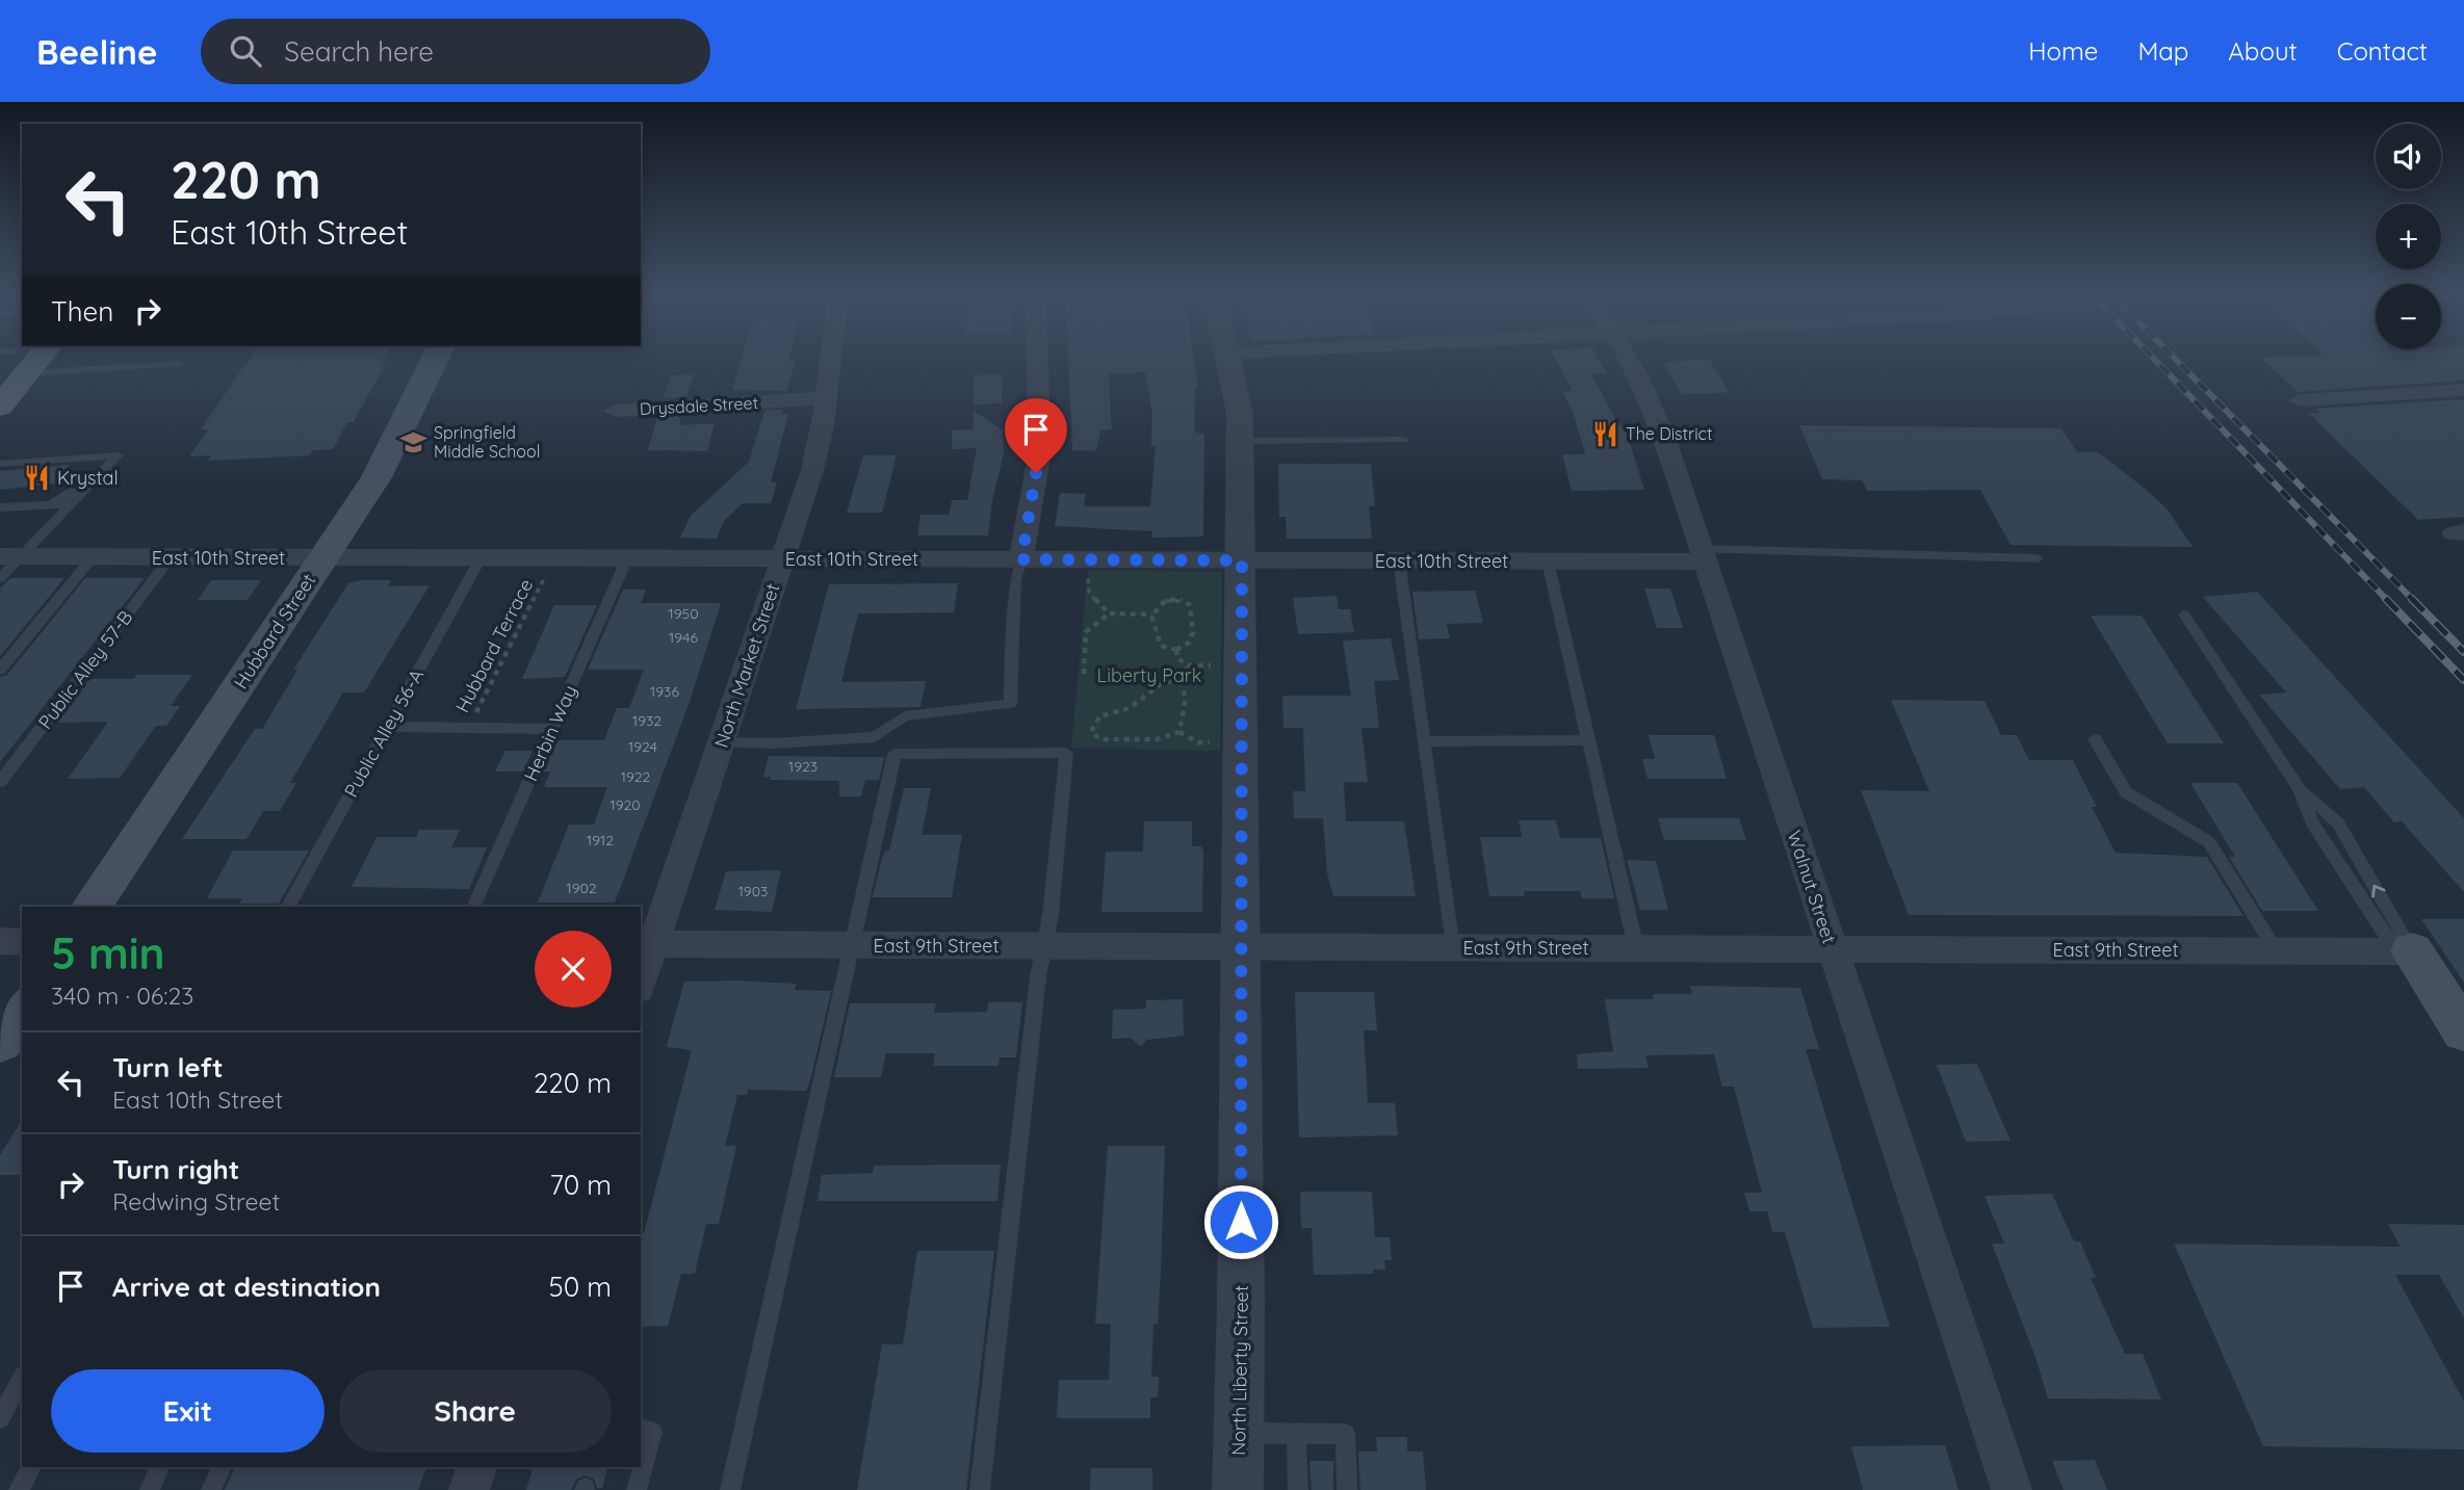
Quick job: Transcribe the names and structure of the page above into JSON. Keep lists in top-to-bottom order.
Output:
{
  "streets": {
    "main road": ["Hubbard Street"],
    "street": [
      "Drysdale Street",
      "East 10th Street",
      "North Market Street",
      "Walnut Street",
      "East 9th Street",
      "North Liberty Street"
    ],
    "lane": ["Public Alley 57-B", "Public Alley 56-A", "Herbin Way"],
    "path": ["Hubbard Terrace"]
  },
  "crossings": [
    ["Drysdale Street", "North Market Street"],
    ["East 10th Street", "Hubbard Street"],
    ["East 10th Street", "North Market Street"],
    ["East 10th Street", "Public Alley 57-B"],
    ["East 10th Street", "Public Alley 56-A"],
    ["East 10th Street", "Herbin Way"],
    ["East 10th Street", "Walnut Street"],
    ["East 10th Street", "North Liberty Street"],
    ["North Market Street", "East 9th Street"],
    ["Walnut Street", "East 9th Street"],
    ["East 9th Street", "North Liberty Street"]
  ],
  "parks": ["Liberty Park"],
  "places": {
    "restaurant": ["The District", "Krystal"],
    "school or university": ["Springfield Middle School"]
  },
  "house_numbers": [
    "1950",
    "1946",
    "1936",
    "1932",
    "1924",
    "1923",
    "1922",
    "1920",
    "1912",
    "1902",
    "1903"
  ],
  "page": {
    "header": "Beeline",
    "search": "Search here",
    "nav": [
      "Home",
      "Map",
      "About",
      "Contact"
    ],
    "map_buttons": ["+", "−"],
    "turn": ["220 m", "East 10th Street"],
    "then": "Then",
    "heading": ["5 min", "340 m · 06:23"],
    "list": [
      {
        "name": "Turn left",
        "note": "East 10th Street",
        "value": "220 m"
      },
      {
        "name": "Turn right",
        "note": "Redwing Street",
        "value": "70 m"
      },
      {
        "name": "Arrive at destination",
        "value": "50 m"
      }
    ],
    "buttons": ["Exit", "Share"]
  }
}
